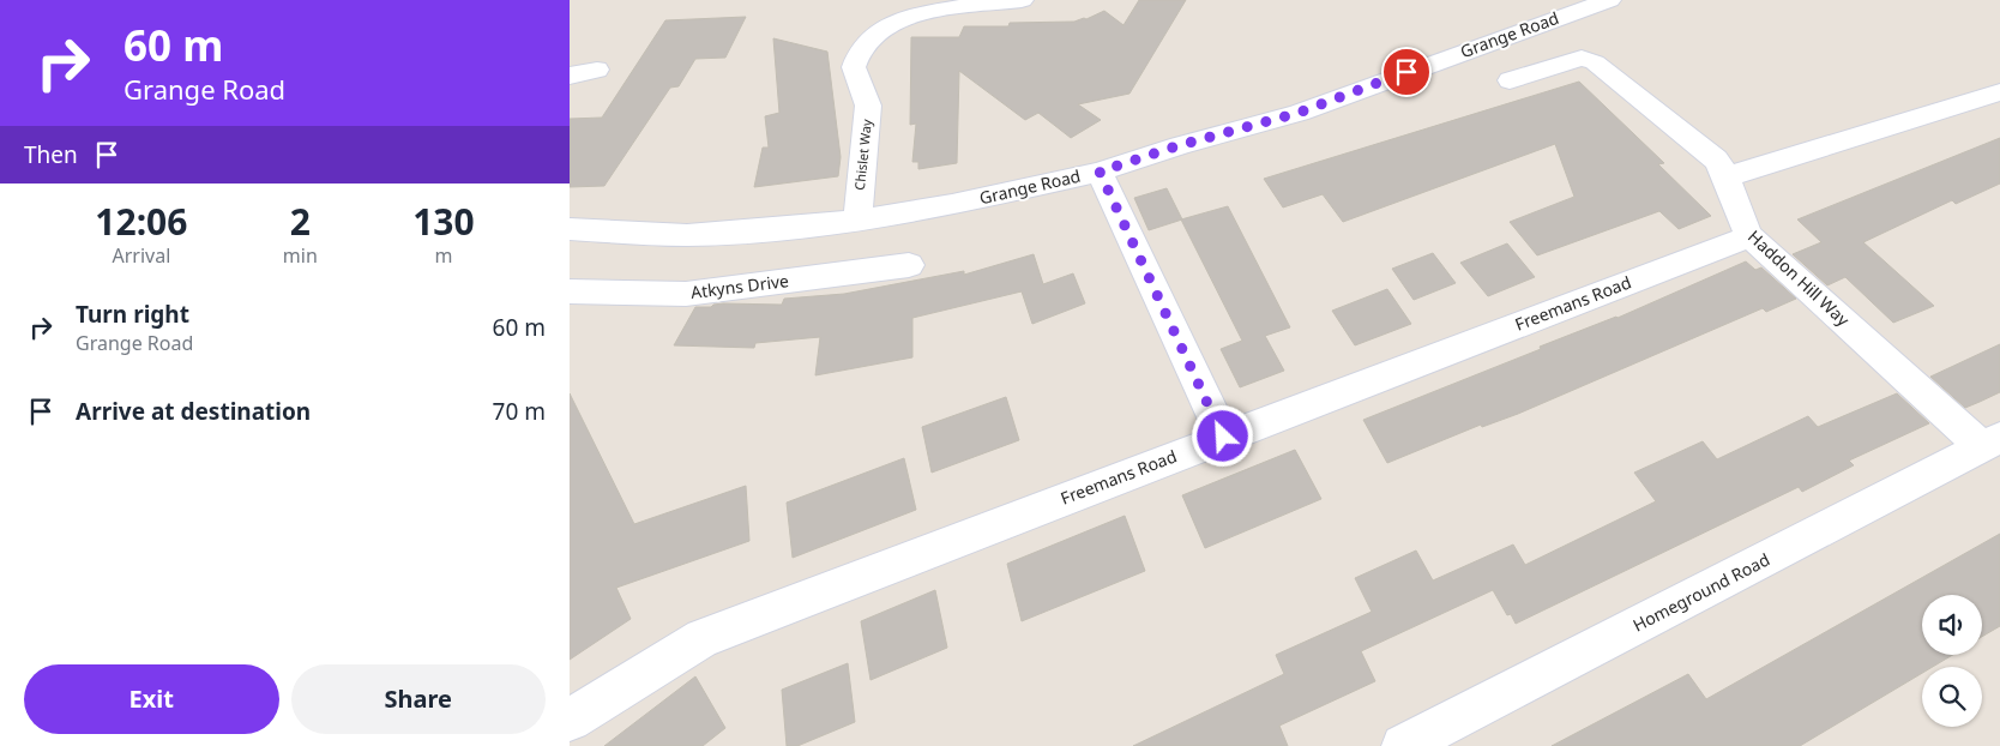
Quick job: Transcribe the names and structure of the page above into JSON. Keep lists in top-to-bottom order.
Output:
{
  "streets": {
    "street": [
      "Grange Road",
      "Chislet Way",
      "Haddon Hill Way",
      "Atkyns Drive",
      "Freemans Road",
      "Homeground Road"
    ]
  },
  "crossings": [
    ["Grange Road", "Chislet Way"],
    ["Haddon Hill Way", "Freemans Road"],
    ["Haddon Hill Way", "Homeground Road"]
  ],
  "page": {
    "turn": ["60 m", "Grange Road"],
    "then": "Then",
    "eta": [
      "12:06",
      "Arrival",
      "2",
      "min",
      "130",
      "m"
    ],
    "list": [
      {
        "name": "Turn right",
        "note": "Grange Road",
        "value": "60 m"
      },
      {
        "name": "Arrive at destination",
        "value": "70 m"
      }
    ],
    "buttons": ["Exit", "Share"]
  }
}
